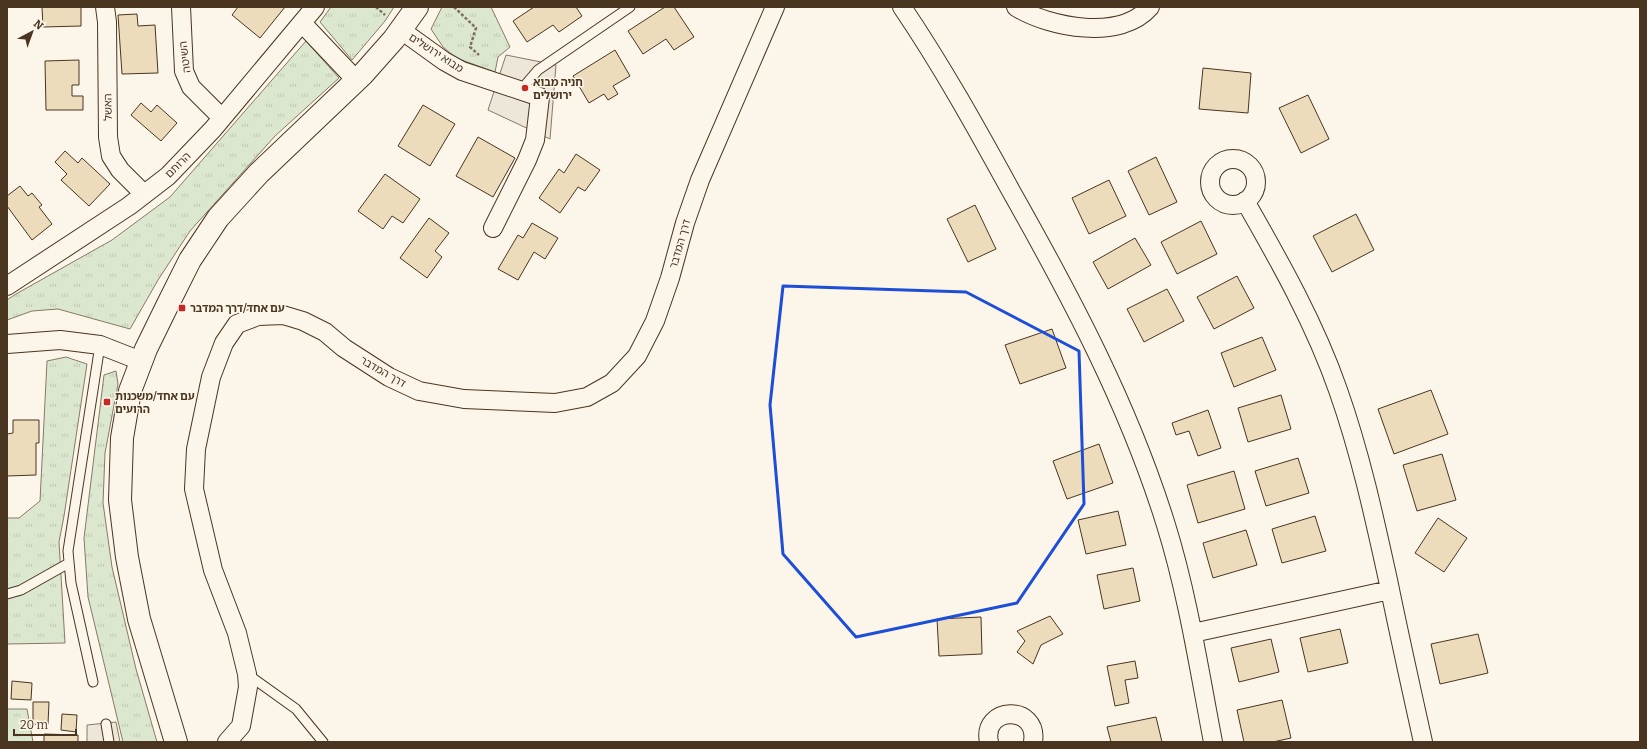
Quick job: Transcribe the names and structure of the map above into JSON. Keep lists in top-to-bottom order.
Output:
{
  "streets": {
    "street": [
      "מבוא ירושלים",
      "השיטה",
      "האשל",
      "הרותם",
      "דרך המדבר"
    ]
  },
  "crossings": [
    ["השיטה", "הרותם"],
    ["האשל", "הרותם"]
  ],
  "places": {
    "other": ["חניה מבוא ירושלים"],
    "transit": ["עם אחד/דרך המדבר", "עם אחד/משכנות הרועים"]
  },
  "scale_bar": "20 m",
  "north": "top right"
}
